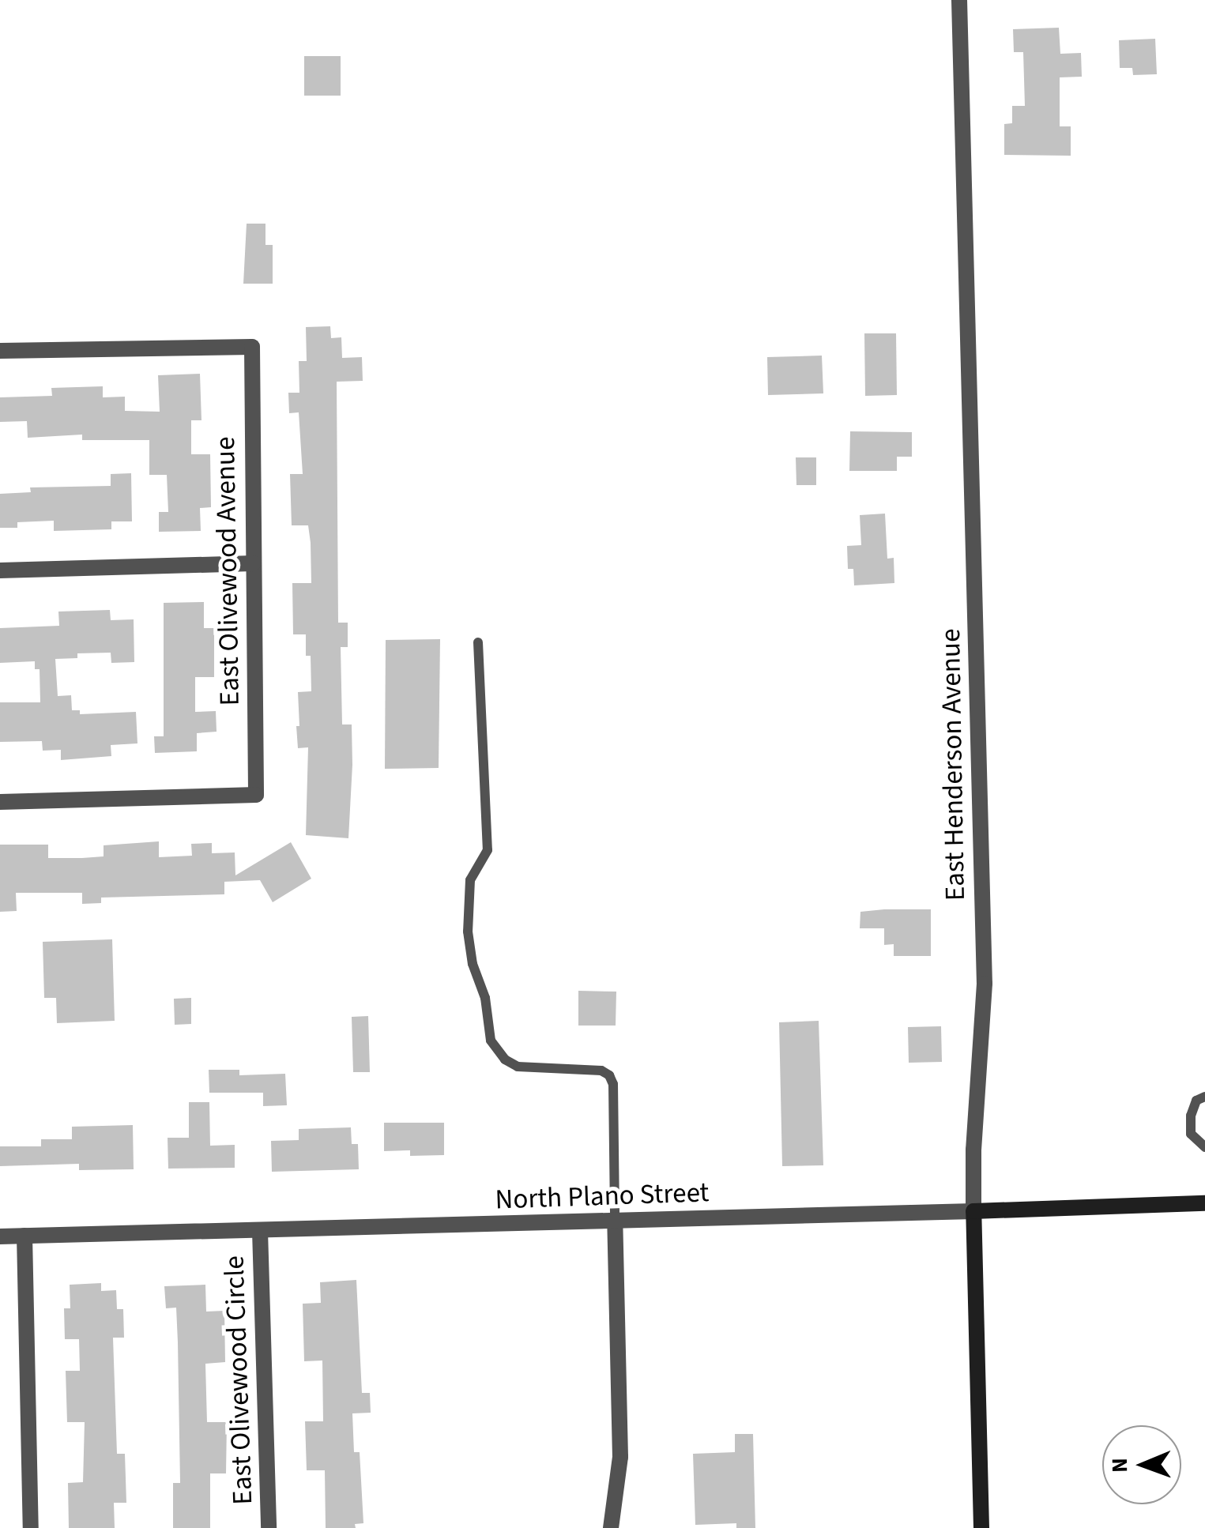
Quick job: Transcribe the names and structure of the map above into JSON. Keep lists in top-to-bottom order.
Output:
{
  "streets": {
    "main road": ["East Henderson Avenue", "North Plano Street"],
    "street": ["East Olivewood Avenue", "East Olivewood Circle"]
  },
  "crossings": [
    ["East Henderson Avenue", "North Plano Street"],
    ["North Plano Street", "East Olivewood Circle"]
  ],
  "north": "left"
}
